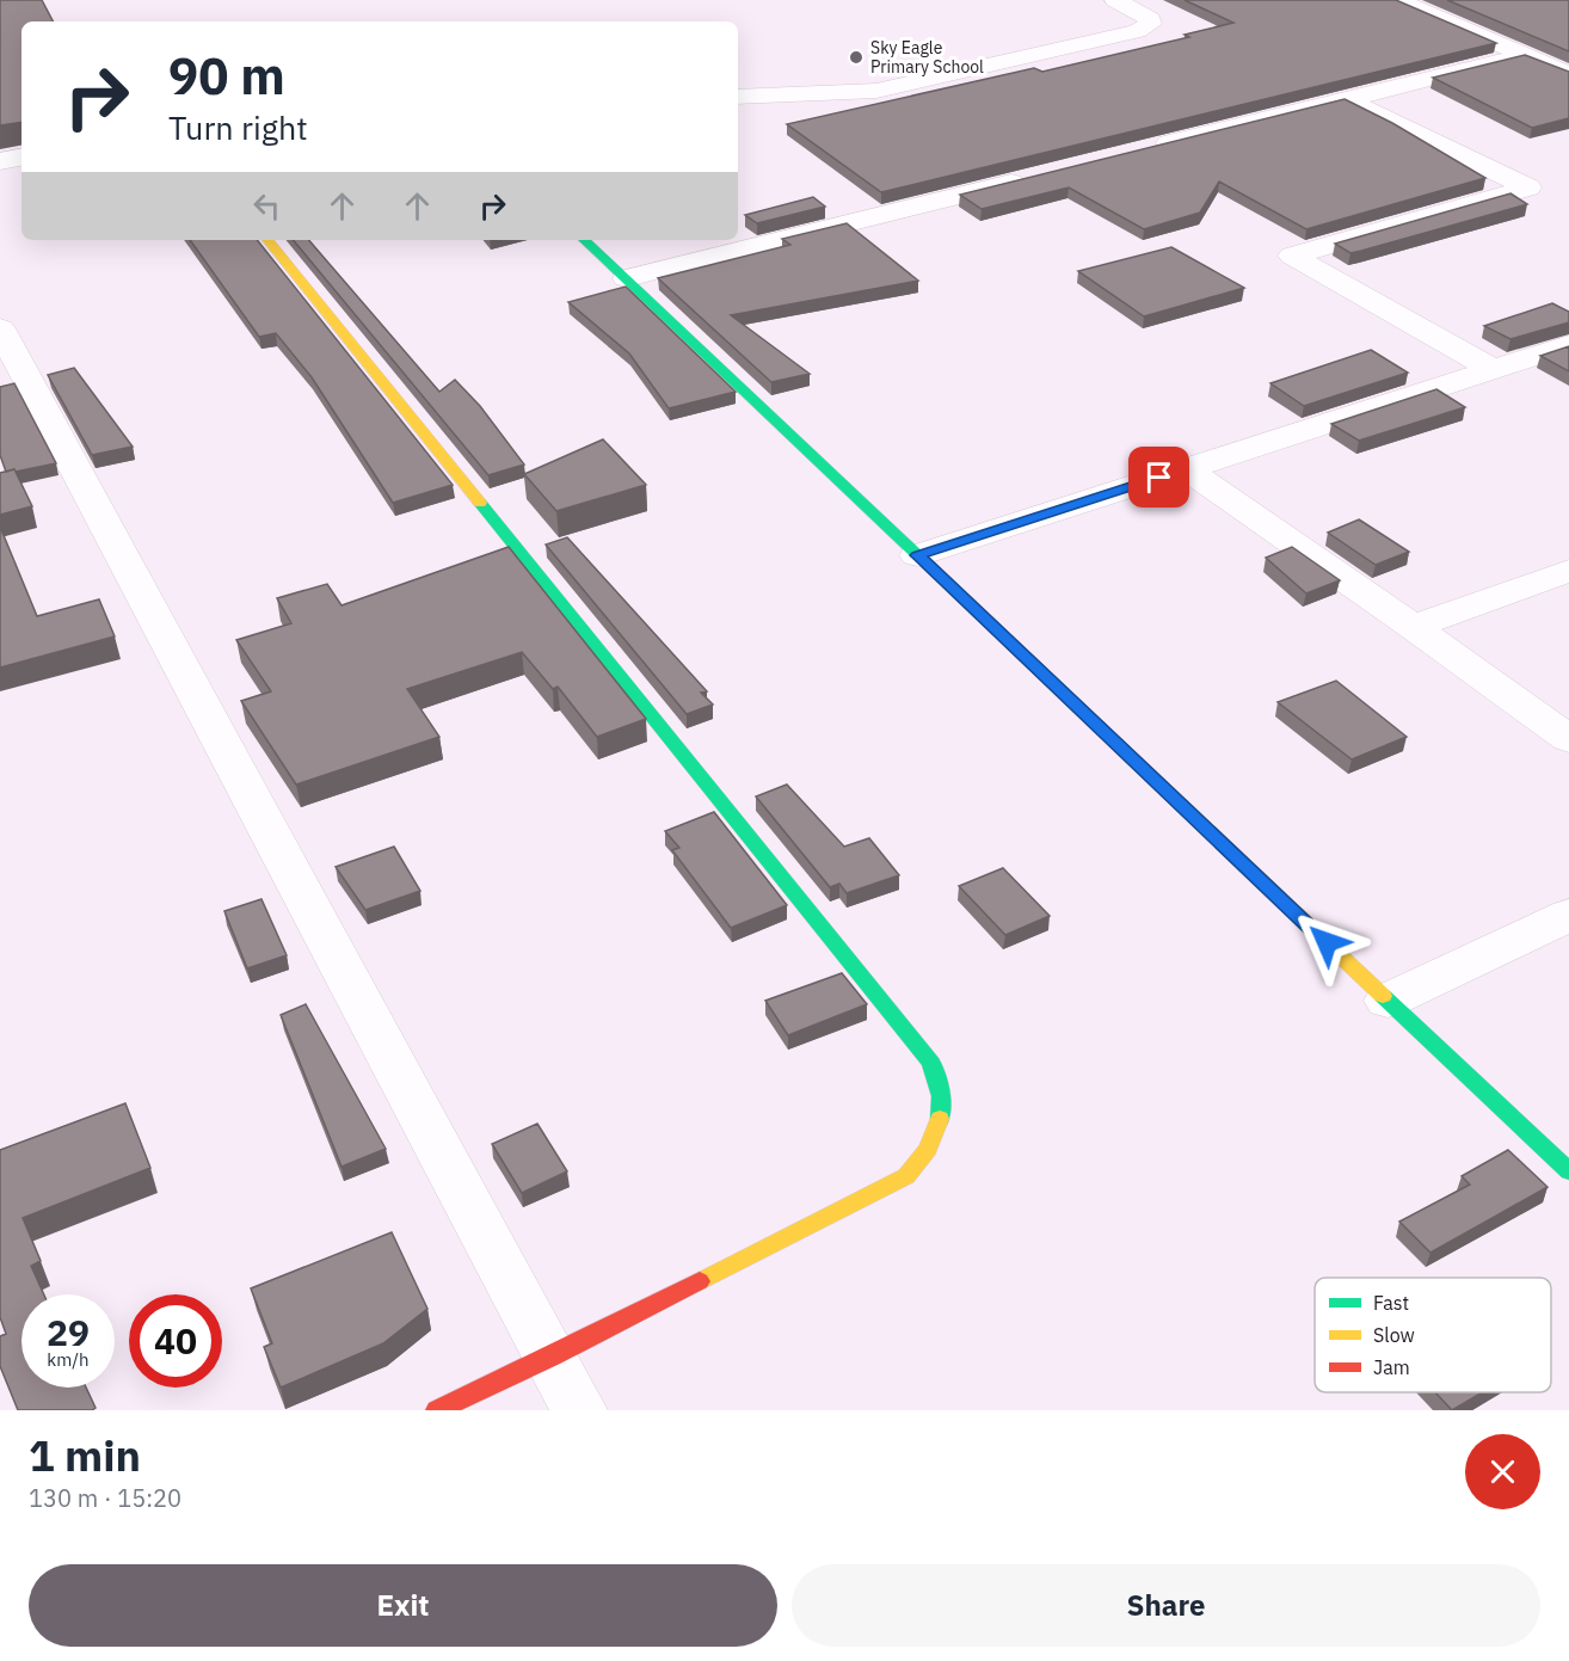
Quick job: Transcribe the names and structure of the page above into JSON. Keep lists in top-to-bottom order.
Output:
{
  "places": ["Sky Eagle Primary School"],
  "legend": ["Fast", "Slow", "Jam"],
  "page": {
    "turn": ["90 m", "Turn right"],
    "speed": "29 km/h",
    "limit": "40",
    "heading": ["1 min", "130 m · 15:20"],
    "buttons": ["Exit", "Share"]
  }
}
